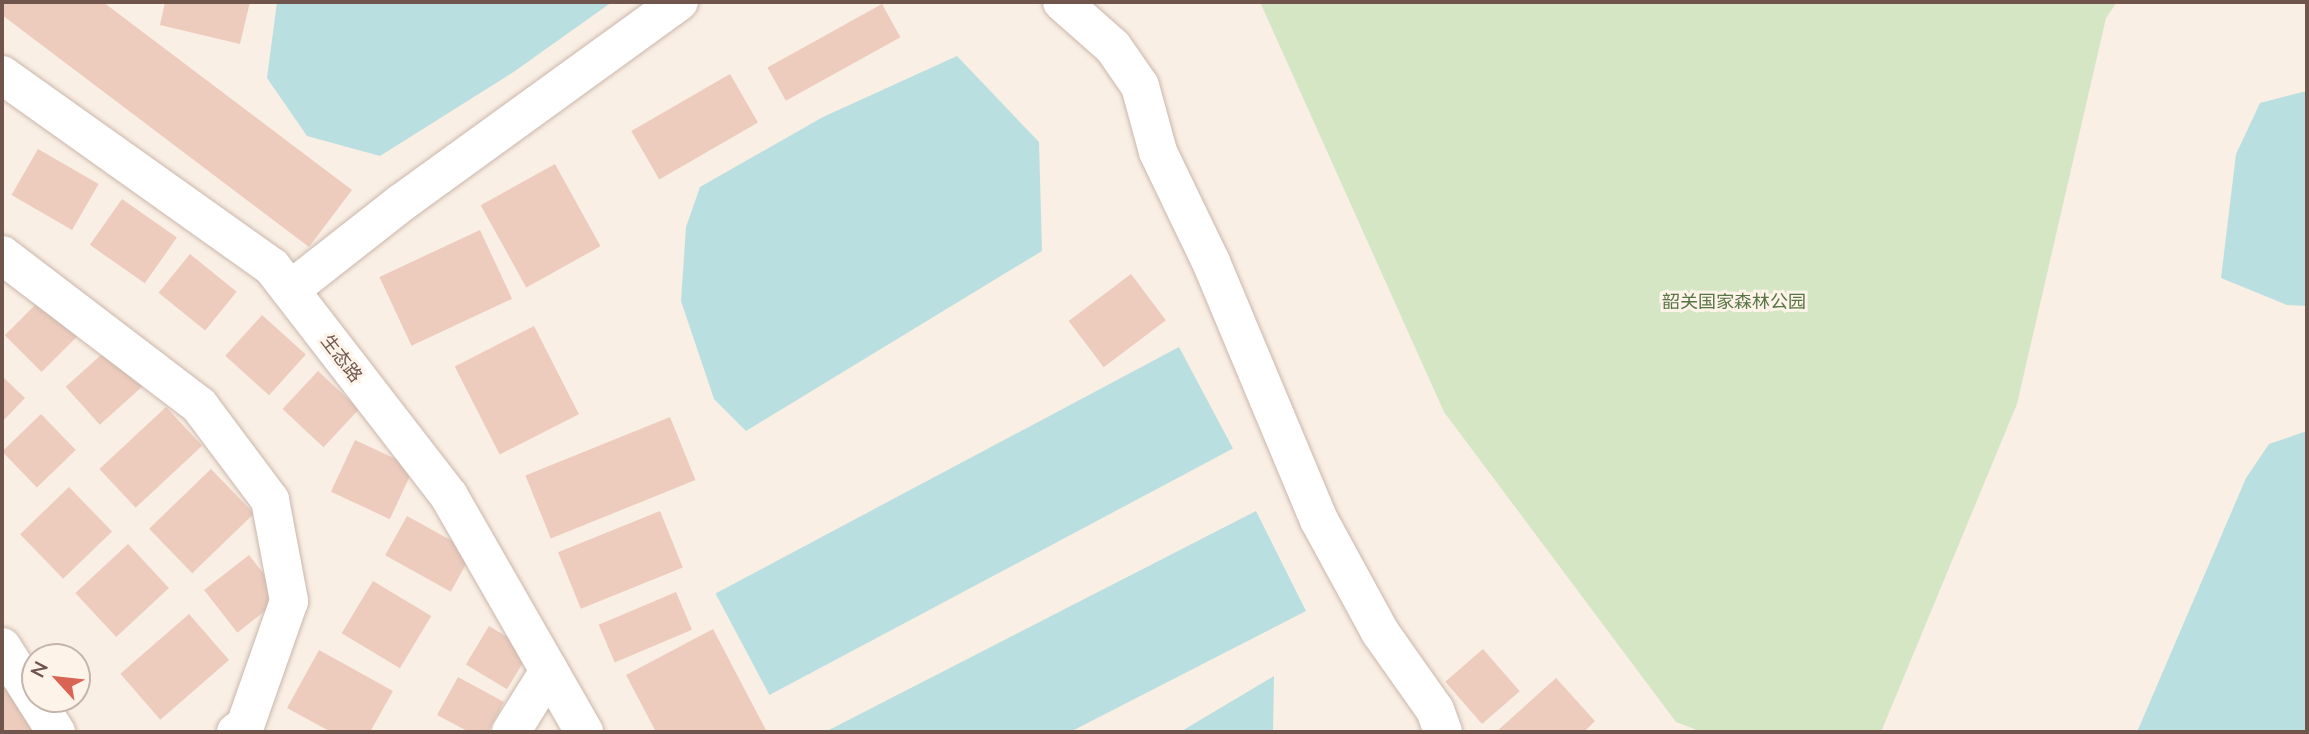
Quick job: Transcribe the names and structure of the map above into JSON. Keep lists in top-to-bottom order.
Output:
{
  "streets": {
    "street": ["生态路"]
  },
  "parks": ["韶关国家森林公园"],
  "north": "top left"
}
